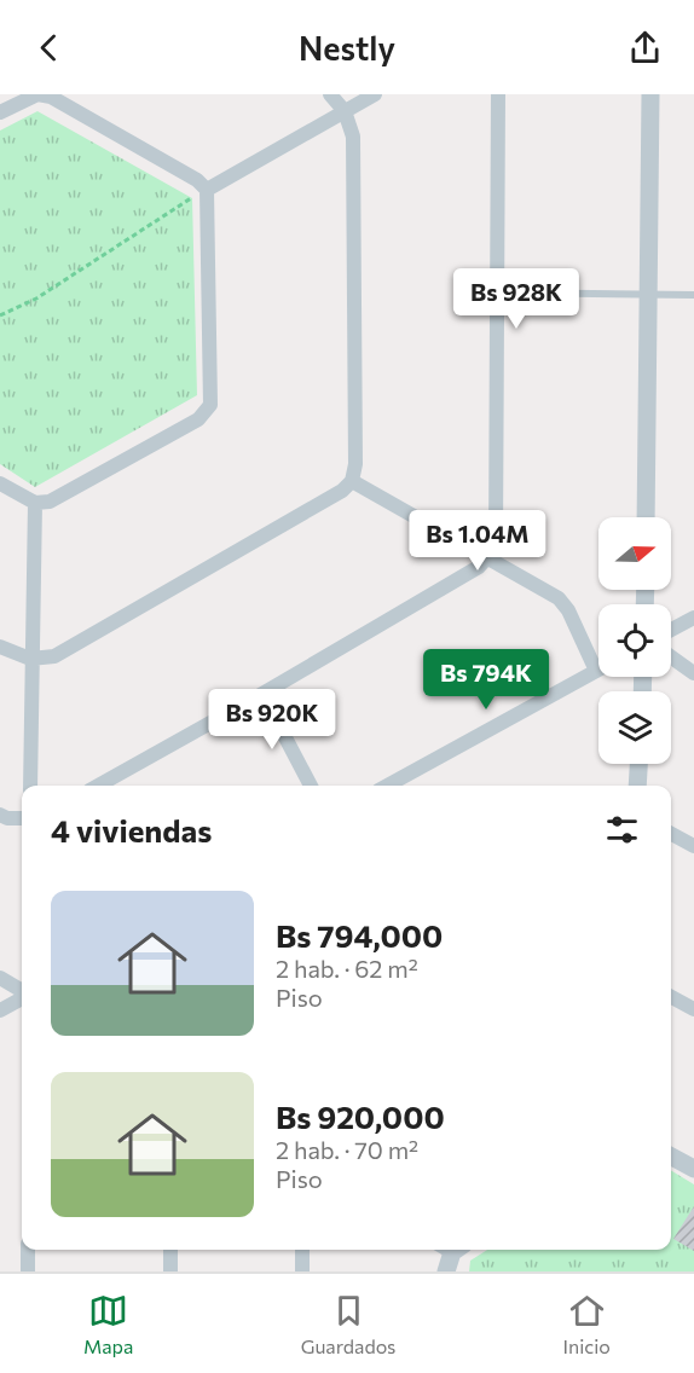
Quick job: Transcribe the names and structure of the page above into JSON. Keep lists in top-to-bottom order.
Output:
{
  "north": "right",
  "page": {
    "header": "Nestly",
    "price": [
      "Bs 928K",
      "Bs 1.04M",
      "Bs 794K",
      "Bs 920K"
    ],
    "heading": "4 viviendas",
    "list": [
      {
        "name": "Bs 794,000",
        "note": "2 hab. · 62 m² · Piso"
      },
      {
        "name": "Bs 920,000",
        "note": "2 hab. · 70 m² · Piso"
      }
    ],
    "tabs": ["Mapa", "Guardados", "Inicio"]
  }
}
